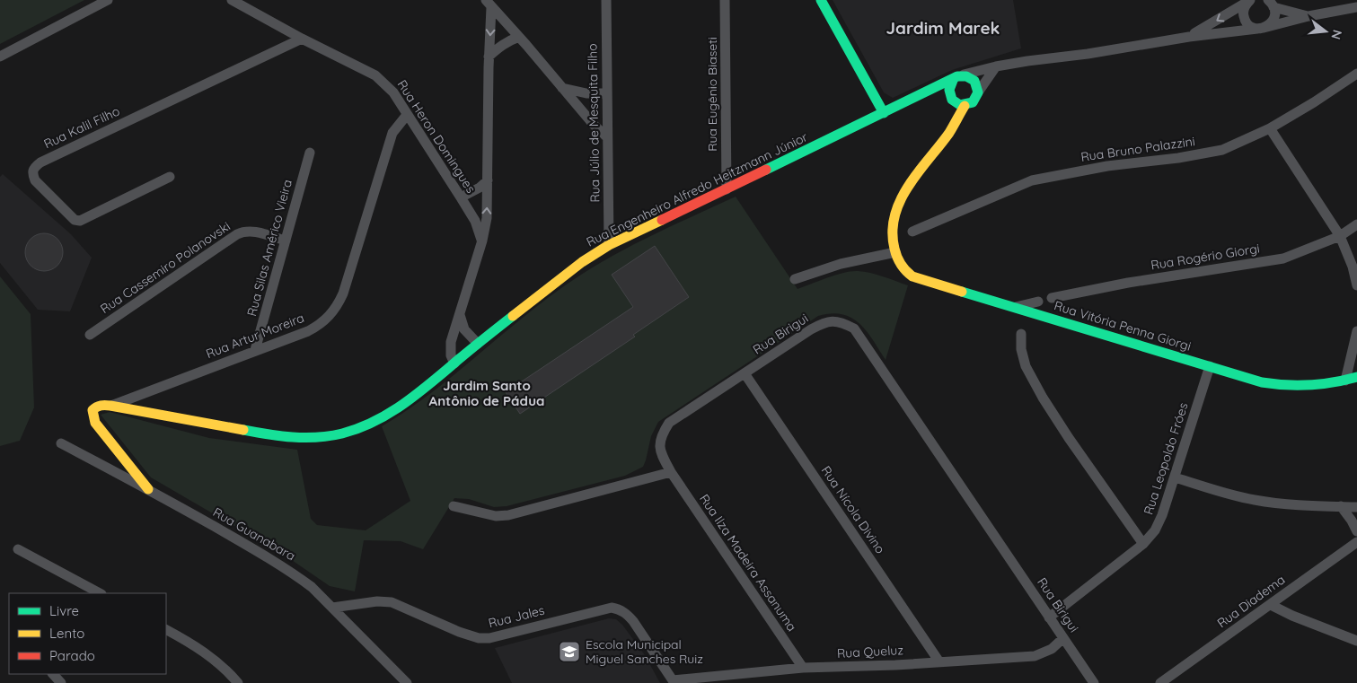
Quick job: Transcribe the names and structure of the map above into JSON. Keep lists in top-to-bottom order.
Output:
{
  "streets": {
    "street": [
      "Rua Eugênio Biaseti",
      "Rua Júlio de Mesquita Filho",
      "Rua Kalil Filho",
      "Rua Heron Domingues",
      "Rua Bruno Palazzini",
      "Rua Engenheiro Alfredo Heitzmann Júnior",
      "Rua Silas Américo Vieira",
      "Rua Rogério Giorgi",
      "Rua Cassemiro Polanovski",
      "Rua Vitória Penna Giorgi",
      "Rua Birigui",
      "Rua Artur Moreira",
      "Rua Leopoldo Fróes",
      "Rua Nícola Divino",
      "Rua Guanabara",
      "Rua Ilza Madeira Assanuma",
      "Rua Diadema",
      "Rua Jales",
      "Rua Queluz"
    ]
  },
  "crossings": [
    ["Rua Eugênio Biaseti", "Rua Engenheiro Alfredo Heitzmann Júnior"],
    ["Rua Júlio de Mesquita Filho", "Rua Engenheiro Alfredo Heitzmann Júnior"],
    ["Rua Kalil Filho", "Rua Heron Domingues"],
    ["Rua Heron Domingues", "Rua Artur Moreira"],
    ["Rua Engenheiro Alfredo Heitzmann Júnior", "Rua Vitória Penna Giorgi"],
    ["Rua Engenheiro Alfredo Heitzmann Júnior", "Rua Artur Moreira"],
    ["Rua Silas Américo Vieira", "Rua Cassemiro Polanovski"],
    ["Rua Silas Américo Vieira", "Rua Artur Moreira"],
    ["Rua Vitória Penna Giorgi", "Rua Leopoldo Fróes"],
    ["Rua Birigui", "Rua Leopoldo Fróes"],
    ["Rua Birigui", "Rua Nícola Divino"],
    ["Rua Birigui", "Rua Ilza Madeira Assanuma"],
    ["Rua Birigui", "Rua Queluz"],
    ["Rua Nícola Divino", "Rua Queluz"],
    ["Rua Guanabara", "Rua Jales"],
    ["Rua Ilza Madeira Assanuma", "Rua Queluz"],
    ["Rua Jales", "Rua Queluz"]
  ],
  "districts": ["Jardim Marek", "Jardim Santo Antônio de Pádua"],
  "places": {
    "school or university": ["Escola Municipal Miguel Sanches Ruiz"]
  },
  "legend": ["Livre", "Lento", "Parado"],
  "north": "right"
}
